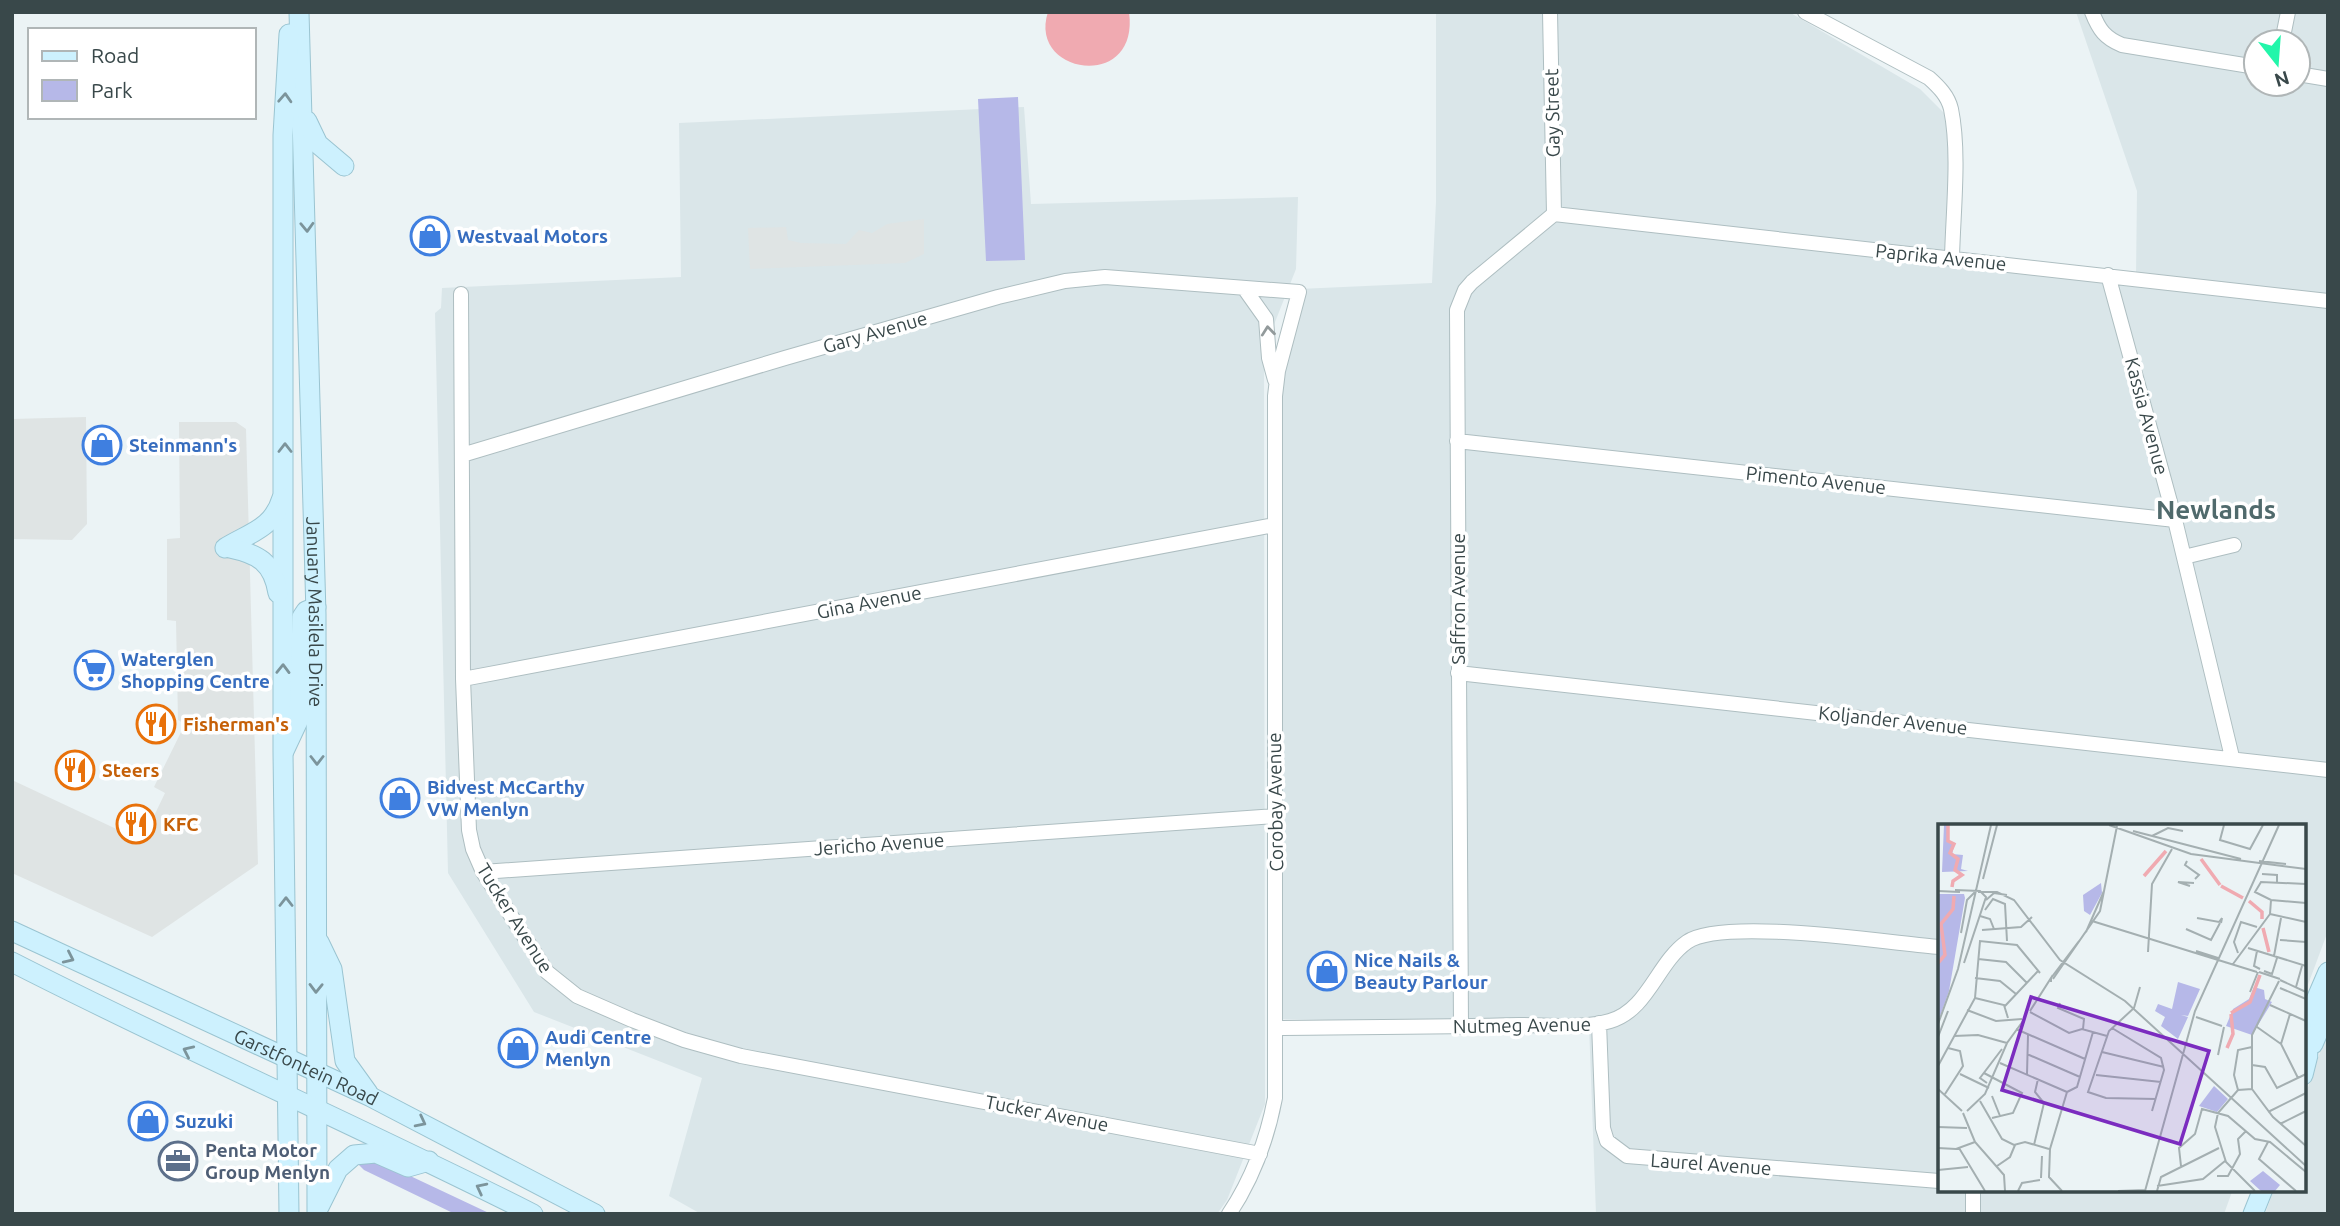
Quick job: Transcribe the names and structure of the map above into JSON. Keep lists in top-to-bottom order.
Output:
{
  "streets": {
    "main road": ["January Masilela Drive", "Garstfontein Road"],
    "street": [
      "Gay Street",
      "Paprika Avenue",
      "Gary Avenue",
      "Kassia Avenue",
      "Pimento Avenue",
      "Saffron Avenue",
      "Gina Avenue",
      "Koljander Avenue",
      "Corobay Avenue",
      "Jericho Avenue",
      "Tucker Avenue",
      "Nutmeg Avenue",
      "Laurel Avenue"
    ]
  },
  "crossings": [
    ["Gay Street", "Paprika Avenue"],
    ["Gay Street", "Saffron Avenue"],
    ["Paprika Avenue", "Kassia Avenue"],
    ["Paprika Avenue", "Saffron Avenue"],
    ["Gary Avenue", "Corobay Avenue"],
    ["Gary Avenue", "Tucker Avenue"],
    ["Kassia Avenue", "Pimento Avenue"],
    ["Kassia Avenue", "Koljander Avenue"],
    ["Pimento Avenue", "Saffron Avenue"],
    ["Saffron Avenue", "Koljander Avenue"],
    ["Saffron Avenue", "Nutmeg Avenue"],
    ["Gina Avenue", "Corobay Avenue"],
    ["Gina Avenue", "Tucker Avenue"],
    ["January Masilela Drive", "Garstfontein Road"],
    ["Corobay Avenue", "Jericho Avenue"],
    ["Corobay Avenue", "Tucker Avenue"],
    ["Corobay Avenue", "Nutmeg Avenue"],
    ["Jericho Avenue", "Tucker Avenue"],
    ["Nutmeg Avenue", "Laurel Avenue"]
  ],
  "districts": ["Newlands"],
  "places": {
    "shop": [
      "Westvaal Motors",
      "Steinmann's",
      "Bidvest McCarthy VW Menlyn",
      "Nice Nails & Beauty Parlour",
      "Audi Centre Menlyn",
      "Suzuki"
    ],
    "supermarket": ["Waterglen Shopping Centre"],
    "restaurant": ["Fisherman's", "Steers", "KFC"],
    "office": ["Penta Motor Group Menlyn"]
  },
  "legend": ["Road", "Park"],
  "north": "bottom"
}
